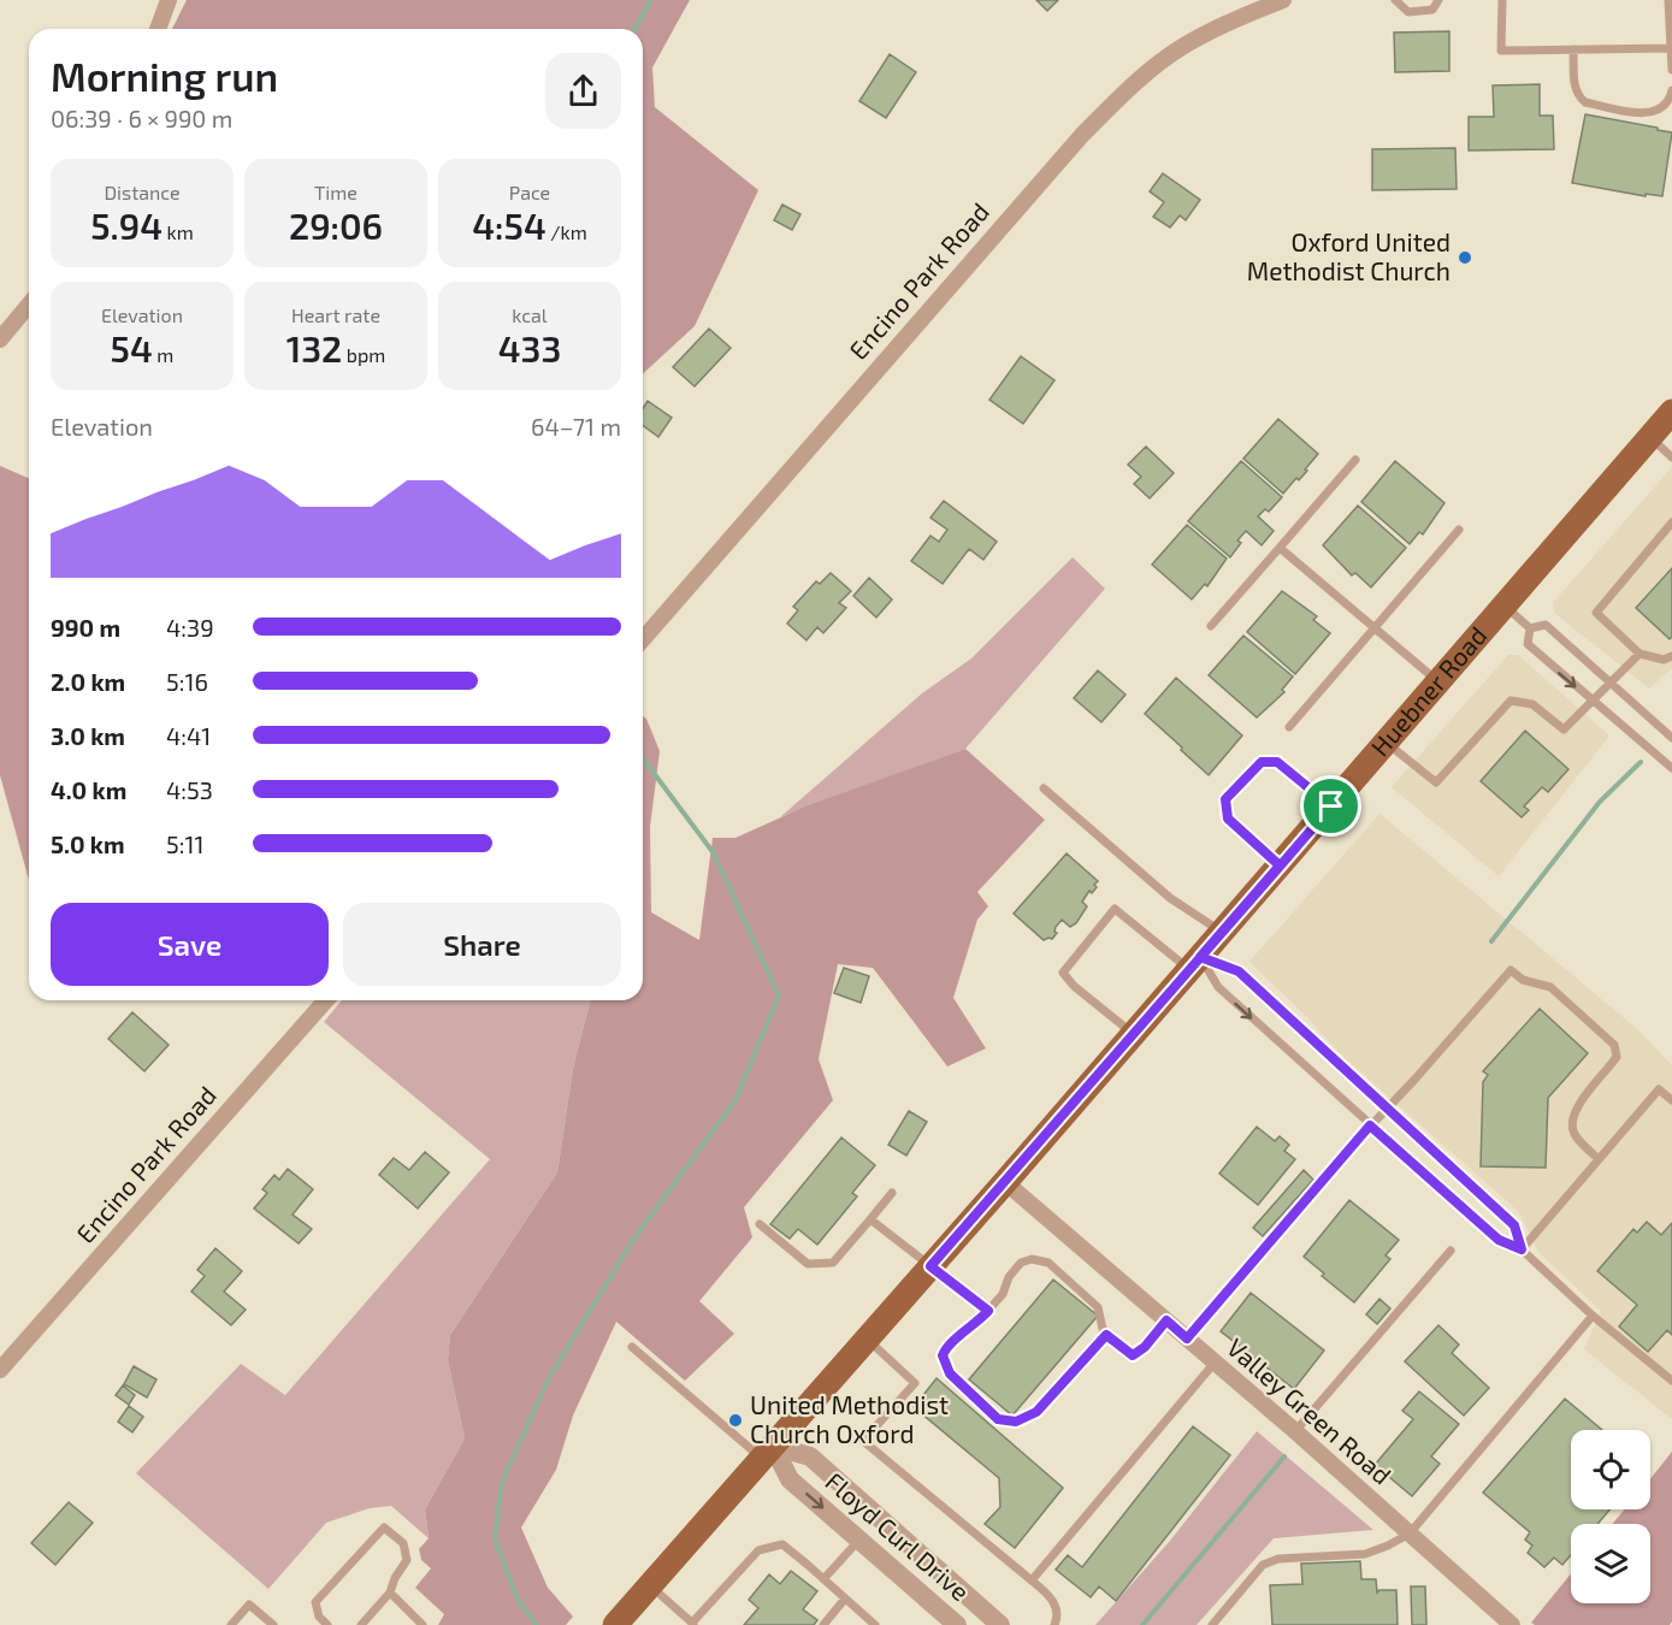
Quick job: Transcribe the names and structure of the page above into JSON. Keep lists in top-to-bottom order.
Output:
{
  "streets": {
    "main road": ["Huebner Road"],
    "street": ["Encino Park Road", "Valley Green Road", "Floyd Curl Drive"]
  },
  "crossings": [
    ["Huebner Road", "Valley Green Road"],
    ["Huebner Road", "Floyd Curl Drive"]
  ],
  "places": ["Oxford United Methodist Church", "United Methodist Church Oxford"],
  "page": {
    "heading": ["Morning run", "06:39 · 6 × 990 m"],
    "stats": [
      ["Distance", "5.94 km"],
      ["Time", "29:06"],
      ["Pace", "4:54 /km"],
      ["Elevation", "54 m"],
      ["Heart rate", "132 bpm"],
      ["kcal", "433"]
    ],
    "chart": ["Elevation", "64–71 m"],
    "list": [
      {
        "name": "990 m",
        "note": "4:39"
      },
      {
        "name": "2.0 km",
        "note": "5:16"
      },
      {
        "name": "3.0 km",
        "note": "4:41"
      },
      {
        "name": "4.0 km",
        "note": "4:53"
      },
      {
        "name": "5.0 km",
        "note": "5:11"
      }
    ],
    "buttons": ["Save", "Share"]
  }
}
